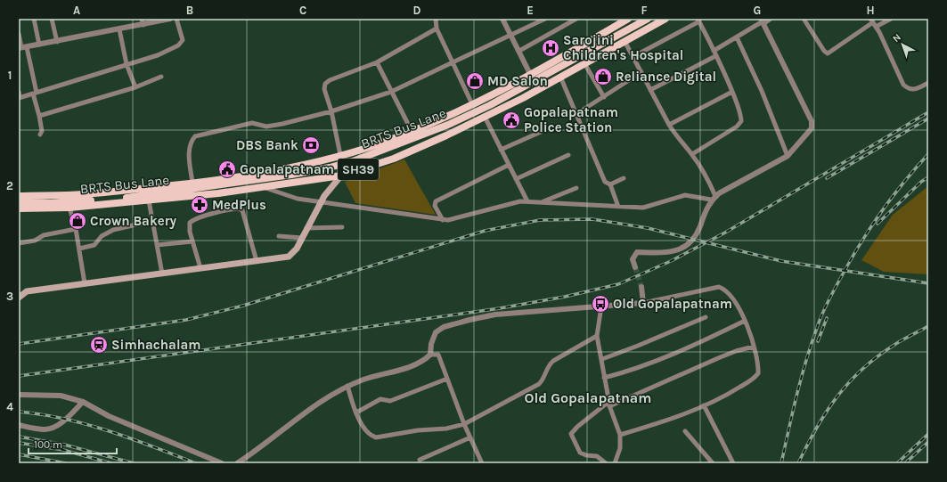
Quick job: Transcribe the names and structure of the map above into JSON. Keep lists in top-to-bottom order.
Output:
{
  "streets": {
    "main road": ["BRTS Bus Lane", "SH39"]
  },
  "districts": ["Old Gopalapatnam"],
  "places": {
    "hospital": ["Sarojini Children's Hospital"],
    "shop": ["Reliance Digital", "MD Salon", "Crown Bakery"],
    "public building": ["Gopalapatnam Police Station", "Gopalapatnam"],
    "bank": ["DBS Bank"],
    "pharmacy": ["MedPlus"],
    "bus stop": ["Old Gopalapatnam"],
    "station": ["Simhachalam"]
  },
  "scale_bar": "100 m",
  "north": "top left",
  "grid": {
    "columns": [
      "A",
      "B",
      "C",
      "D",
      "E",
      "F",
      "G",
      "H"
    ],
    "rows": [
      "1",
      "2",
      "3",
      "4"
    ]
  }
}
